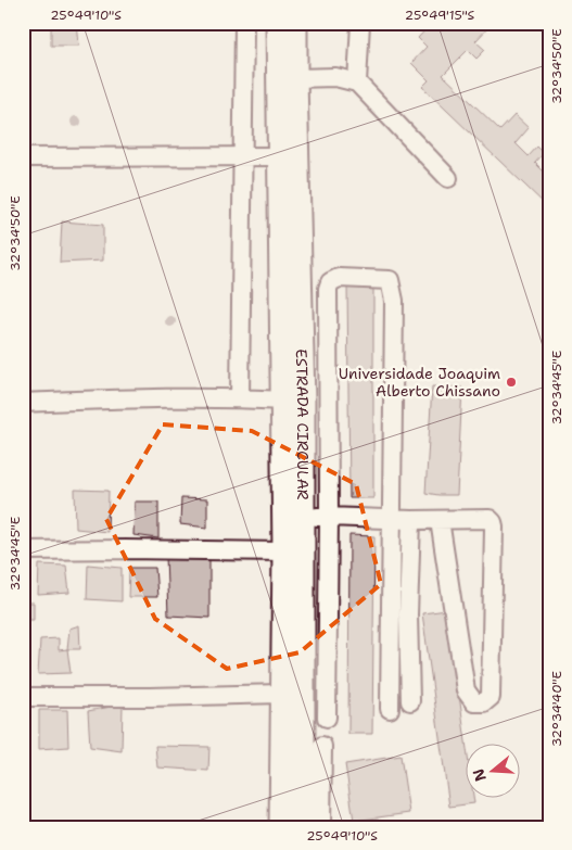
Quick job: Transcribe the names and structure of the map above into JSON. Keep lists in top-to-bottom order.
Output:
{
  "streets": {
    "main road": ["ESTRADA CIRCULAR"]
  },
  "places": ["Universidade Joaquim Alberto Chissano"],
  "north": "left",
  "coordinates": [
    "25°49'10\"S",
    "25°49'15\"S",
    "32°34'50\"E",
    "32°34'45\"E",
    "32°34'40\"E"
  ]
}
